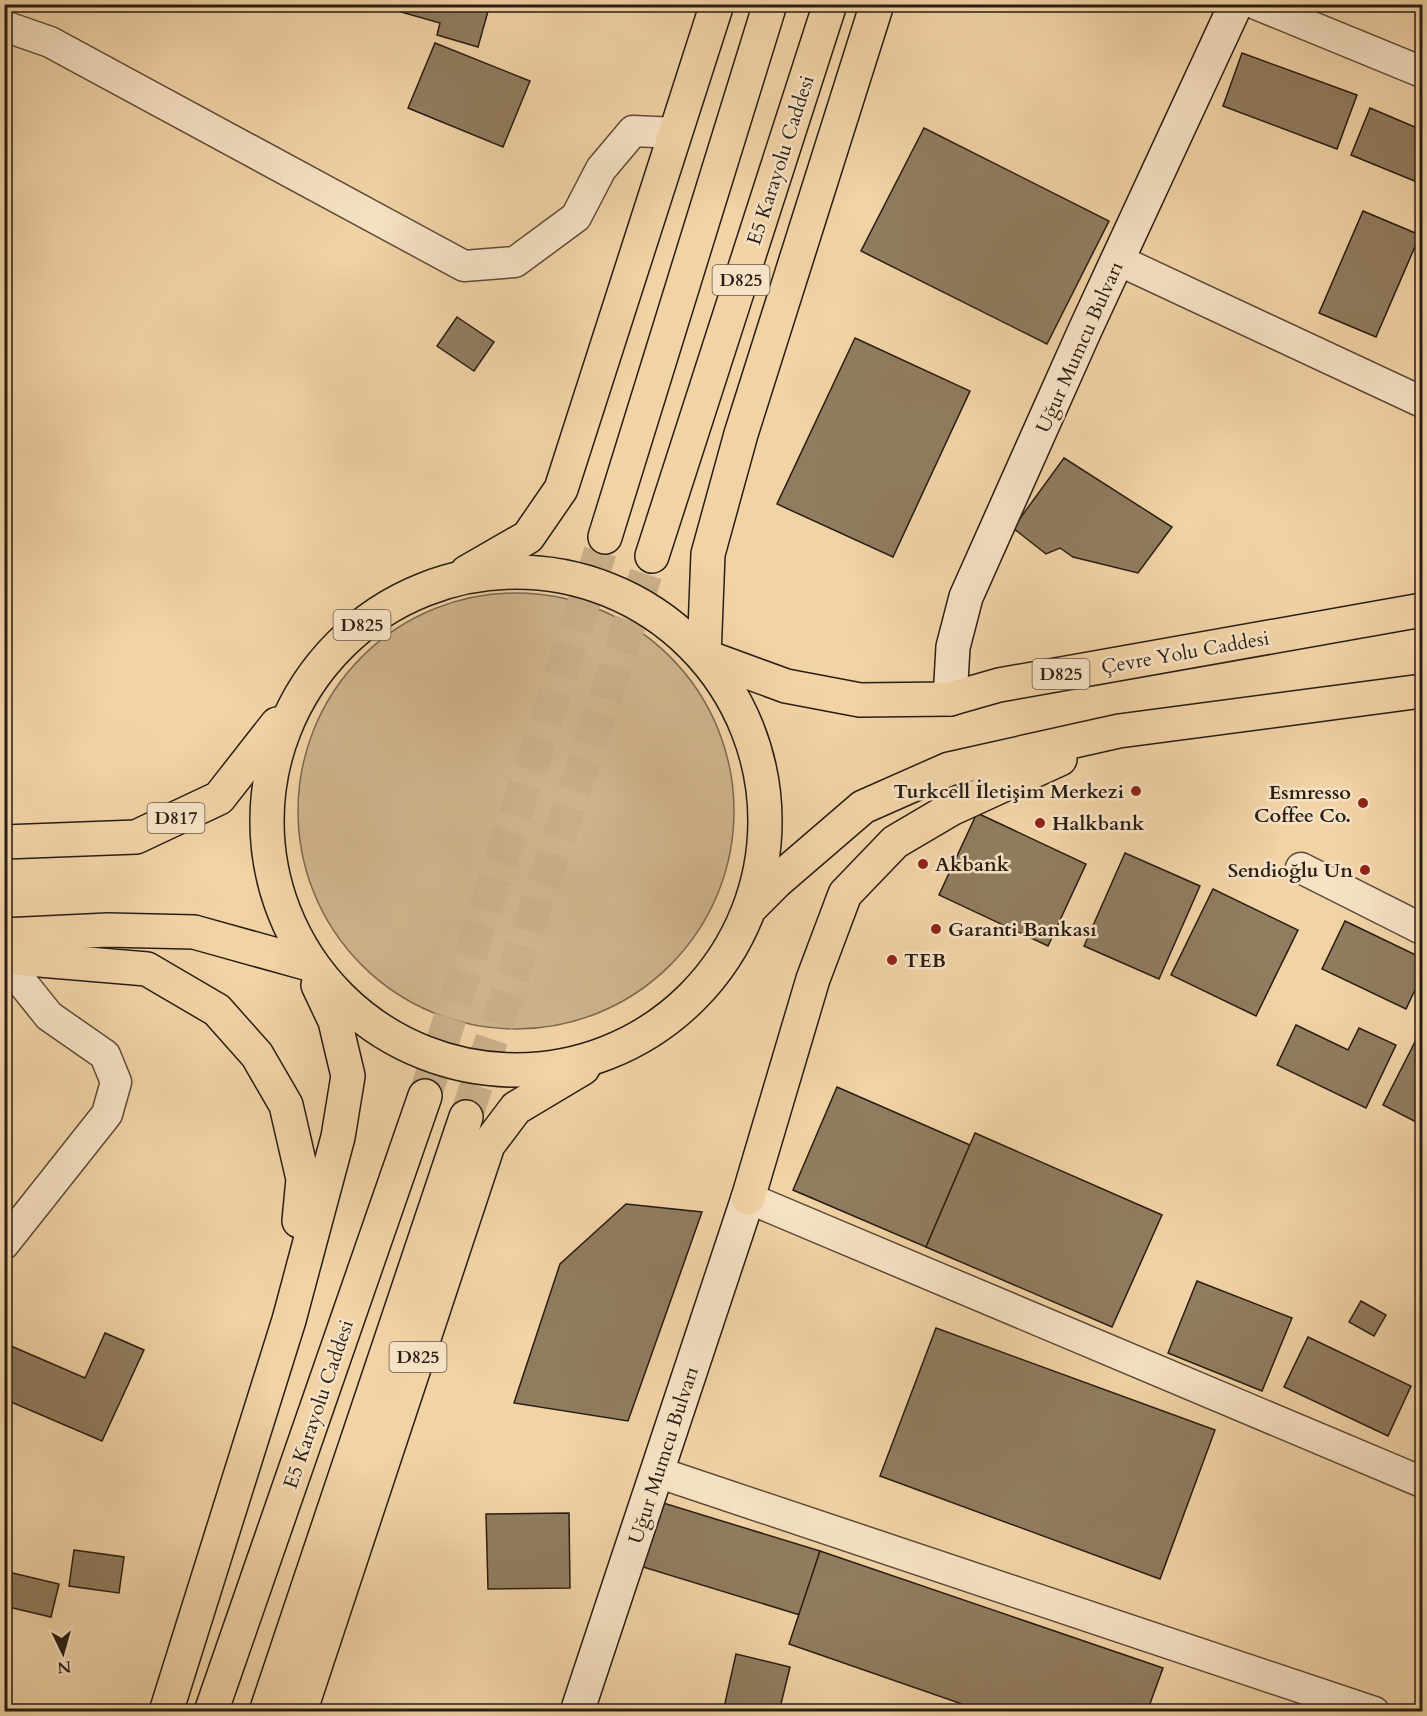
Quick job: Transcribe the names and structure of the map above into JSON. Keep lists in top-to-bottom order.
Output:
{
  "streets": {
    "highway": [
      "E5 Karayolu Caddesi",
      "D825",
      "Çevre Yolu Caddesi",
      "D817"
    ],
    "street": ["Uğur Mumcu Bulvarı"]
  },
  "crossings": [
    ["D825", "Çevre Yolu Caddesi"],
    ["D825", "D817"],
    ["Uğur Mumcu Bulvarı", "Çevre Yolu Caddesi"]
  ],
  "places": [
    "Turkcell İletişim Merkezi",
    "Esmresso Coffee Co.",
    "Halkbank",
    "Akbank",
    "Sendioğlu Un",
    "Garanti Bankası",
    "TEB"
  ],
  "north": "bottom"
}
